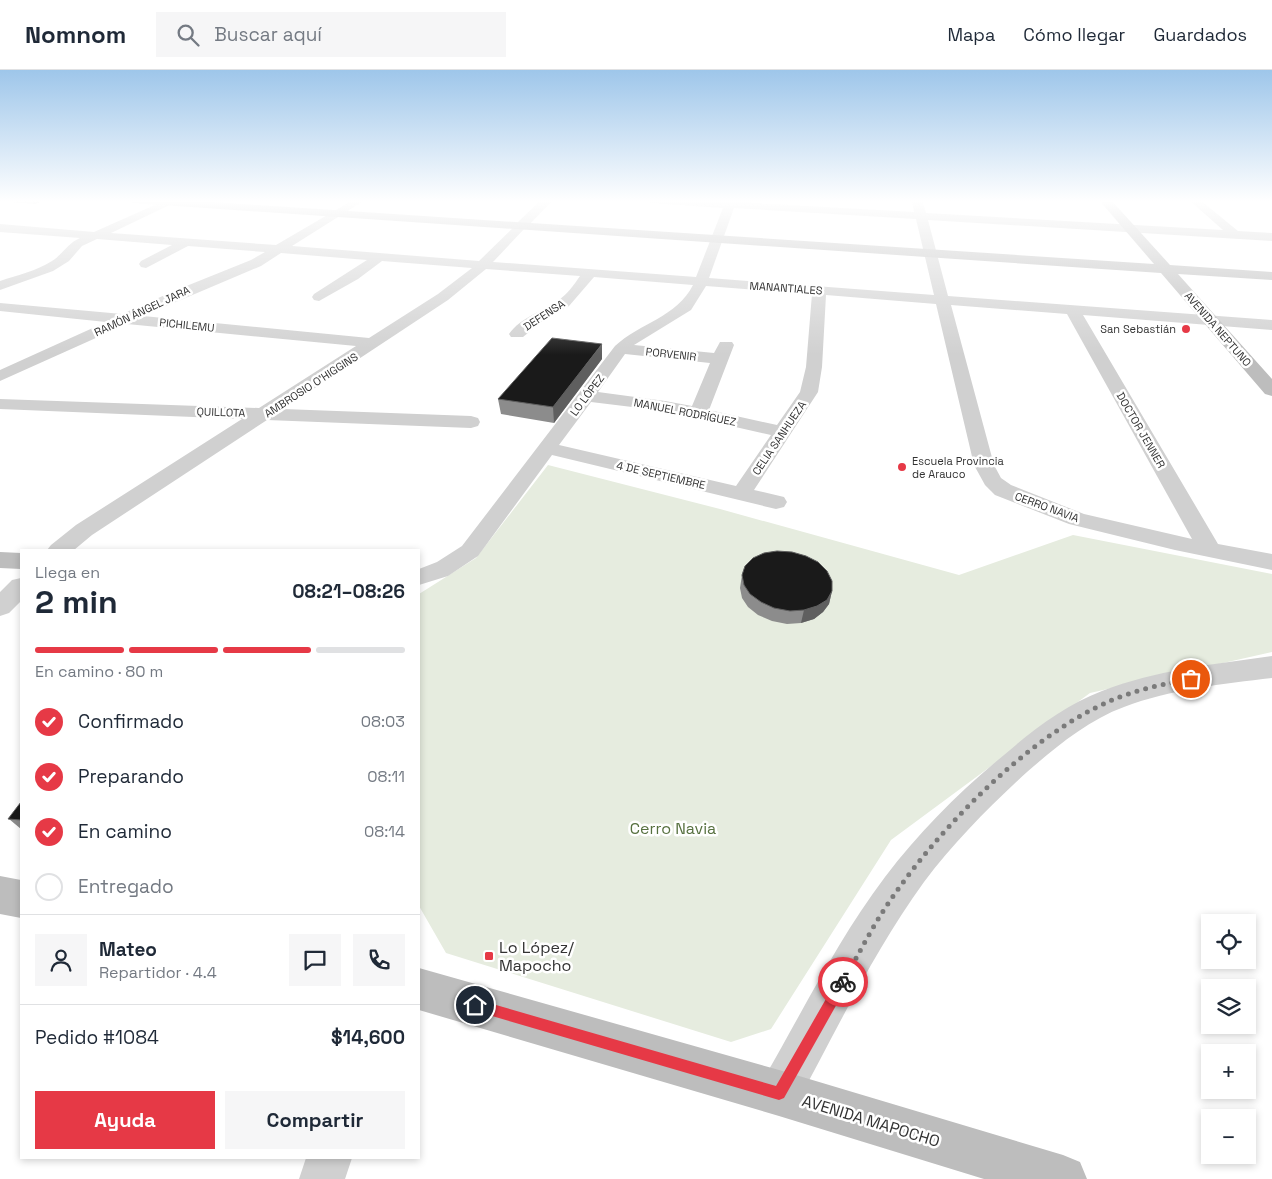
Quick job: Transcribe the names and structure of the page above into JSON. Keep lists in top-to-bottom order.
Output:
{
  "streets": {
    "main road": ["AVENIDA NEPTUNO", "AVENIDA MAPOCHO"],
    "street": [
      "MANANTIALES",
      "RAMÓN ÁNGEL JARA",
      "DEFENSA",
      "PICHILEMU",
      "PORVENIR",
      "AMBROSIO O'HIGGINS",
      "LO LÓPEZ",
      "QUILLOTA",
      "MANUEL RODRÍGUEZ",
      "DOCTOR JENNER",
      "CELIA SANHUEZA",
      "4 DE SEPTIEMBRE",
      "CERRO NAVIA"
    ]
  },
  "crossings": [
    ["MANANTIALES", "DEFENSA"],
    ["MANANTIALES", "AVENIDA NEPTUNO"],
    ["MANANTIALES", "AMBROSIO O'HIGGINS"],
    ["MANANTIALES", "LO LÓPEZ"],
    ["MANANTIALES", "DOCTOR JENNER"],
    ["MANANTIALES", "CELIA SANHUEZA"],
    ["MANANTIALES", "CERRO NAVIA"],
    ["RAMÓN ÁNGEL JARA", "PICHILEMU"],
    ["PICHILEMU", "AMBROSIO O'HIGGINS"],
    ["PORVENIR", "LO LÓPEZ"],
    ["PORVENIR", "MANUEL RODRÍGUEZ"],
    ["AMBROSIO O'HIGGINS", "QUILLOTA"],
    ["LO LÓPEZ", "MANUEL RODRÍGUEZ"],
    ["LO LÓPEZ", "4 DE SEPTIEMBRE"],
    ["MANUEL RODRÍGUEZ", "CELIA SANHUEZA"],
    ["DOCTOR JENNER", "CERRO NAVIA"],
    ["CELIA SANHUEZA", "4 DE SEPTIEMBRE"]
  ],
  "parks": ["Cerro Navia"],
  "places": {
    "other": ["San Sebastián", "Escuela Provincia de Arauco"],
    "transit": ["Lo López/ Mapocho"]
  },
  "page": {
    "header": "Nomnom",
    "search": "Buscar aquí",
    "nav": ["Mapa", "Cómo llegar", "Guardados"],
    "heading": ["2 min", "Llega en", "08:21–08:26"],
    "panel": [
      "Mateo",
      "Repartidor · 4.4",
      "Pedido #1084",
      "$14,600"
    ],
    "bar": "En camino · 80 m",
    "list": [
      ["Confirmado", "08:03"],
      ["Preparando", "08:11"],
      ["En camino", "08:14"],
      "Entregado"
    ],
    "map_buttons": ["+", "−"],
    "buttons": ["Ayuda", "Compartir"]
  }
}
